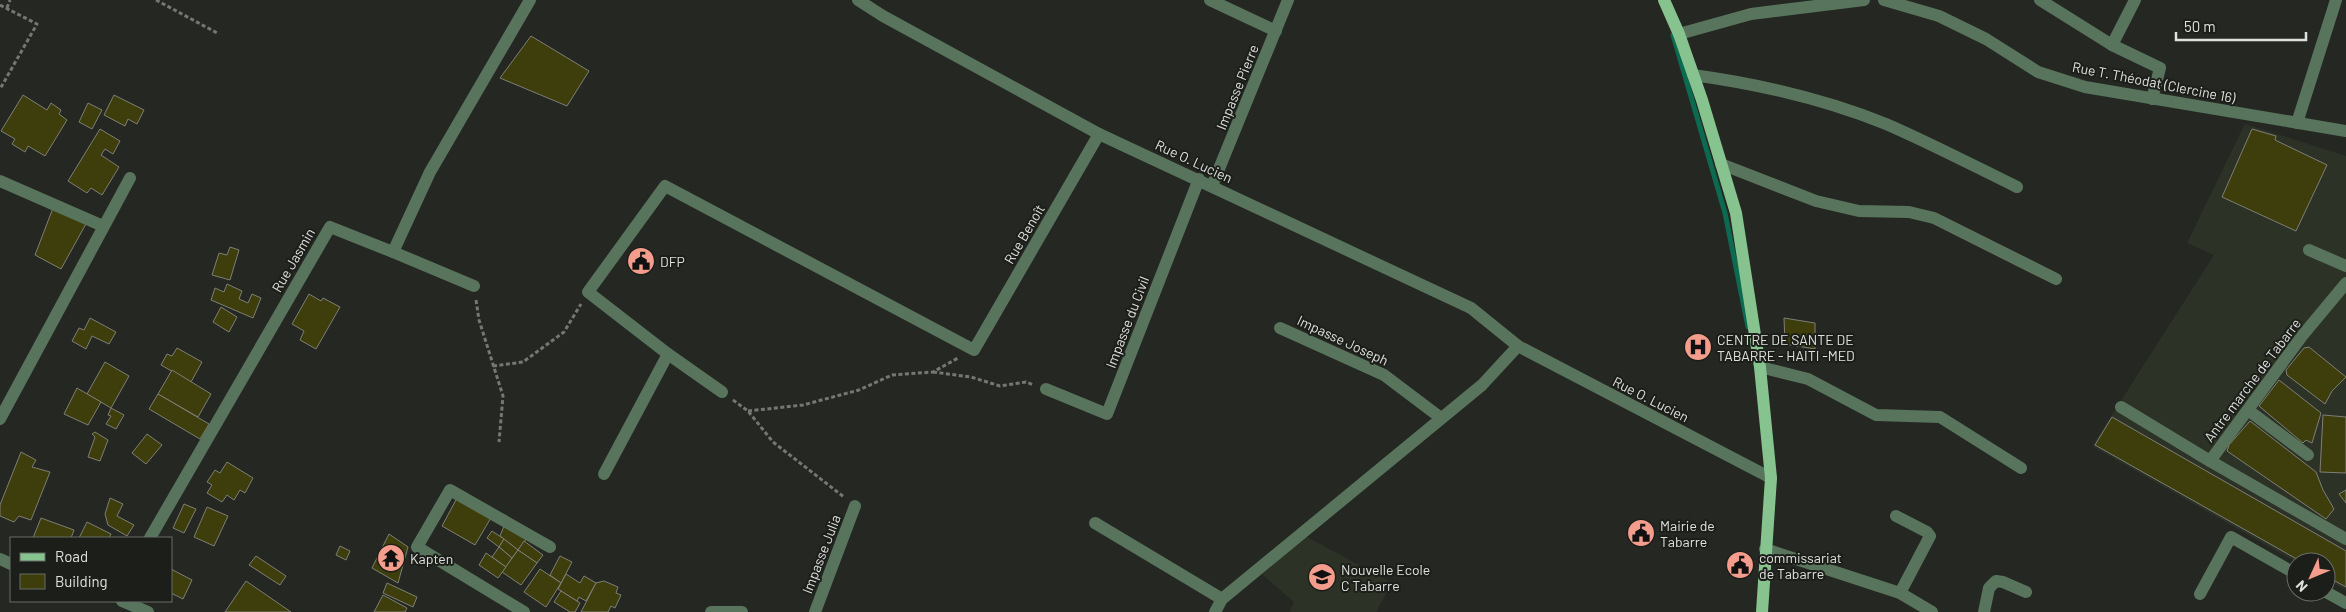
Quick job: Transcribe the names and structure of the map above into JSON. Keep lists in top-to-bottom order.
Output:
{
  "streets": {
    "street": [
      "Rue T. Théodat (Clercine 16)",
      "Impasse Pierre",
      "Rue O. Lucien",
      "Rue Benoît",
      "Rue Jasmin",
      "Impasse du Civil",
      "Impasse Joseph",
      "Antre marche de Tabarre",
      "Impasse Julia"
    ]
  },
  "crossings": [
    ["Impasse Pierre", "Rue O. Lucien"],
    ["Rue O. Lucien", "Rue Benoît"],
    ["Rue O. Lucien", "Impasse du Civil"]
  ],
  "places": {
    "public building": ["DFP", "Mairie de Tabarre", "commissariat de Tabarre"],
    "hospital": ["CENTRE DE SANTE DE TABARRE - HAITI -MED"],
    "temple": ["Kapten"],
    "school or university": ["Nouvelle Ecole C Tabarre"]
  },
  "legend": ["Road", "Building"],
  "scale_bar": "50 m",
  "north": "bottom left"
}
